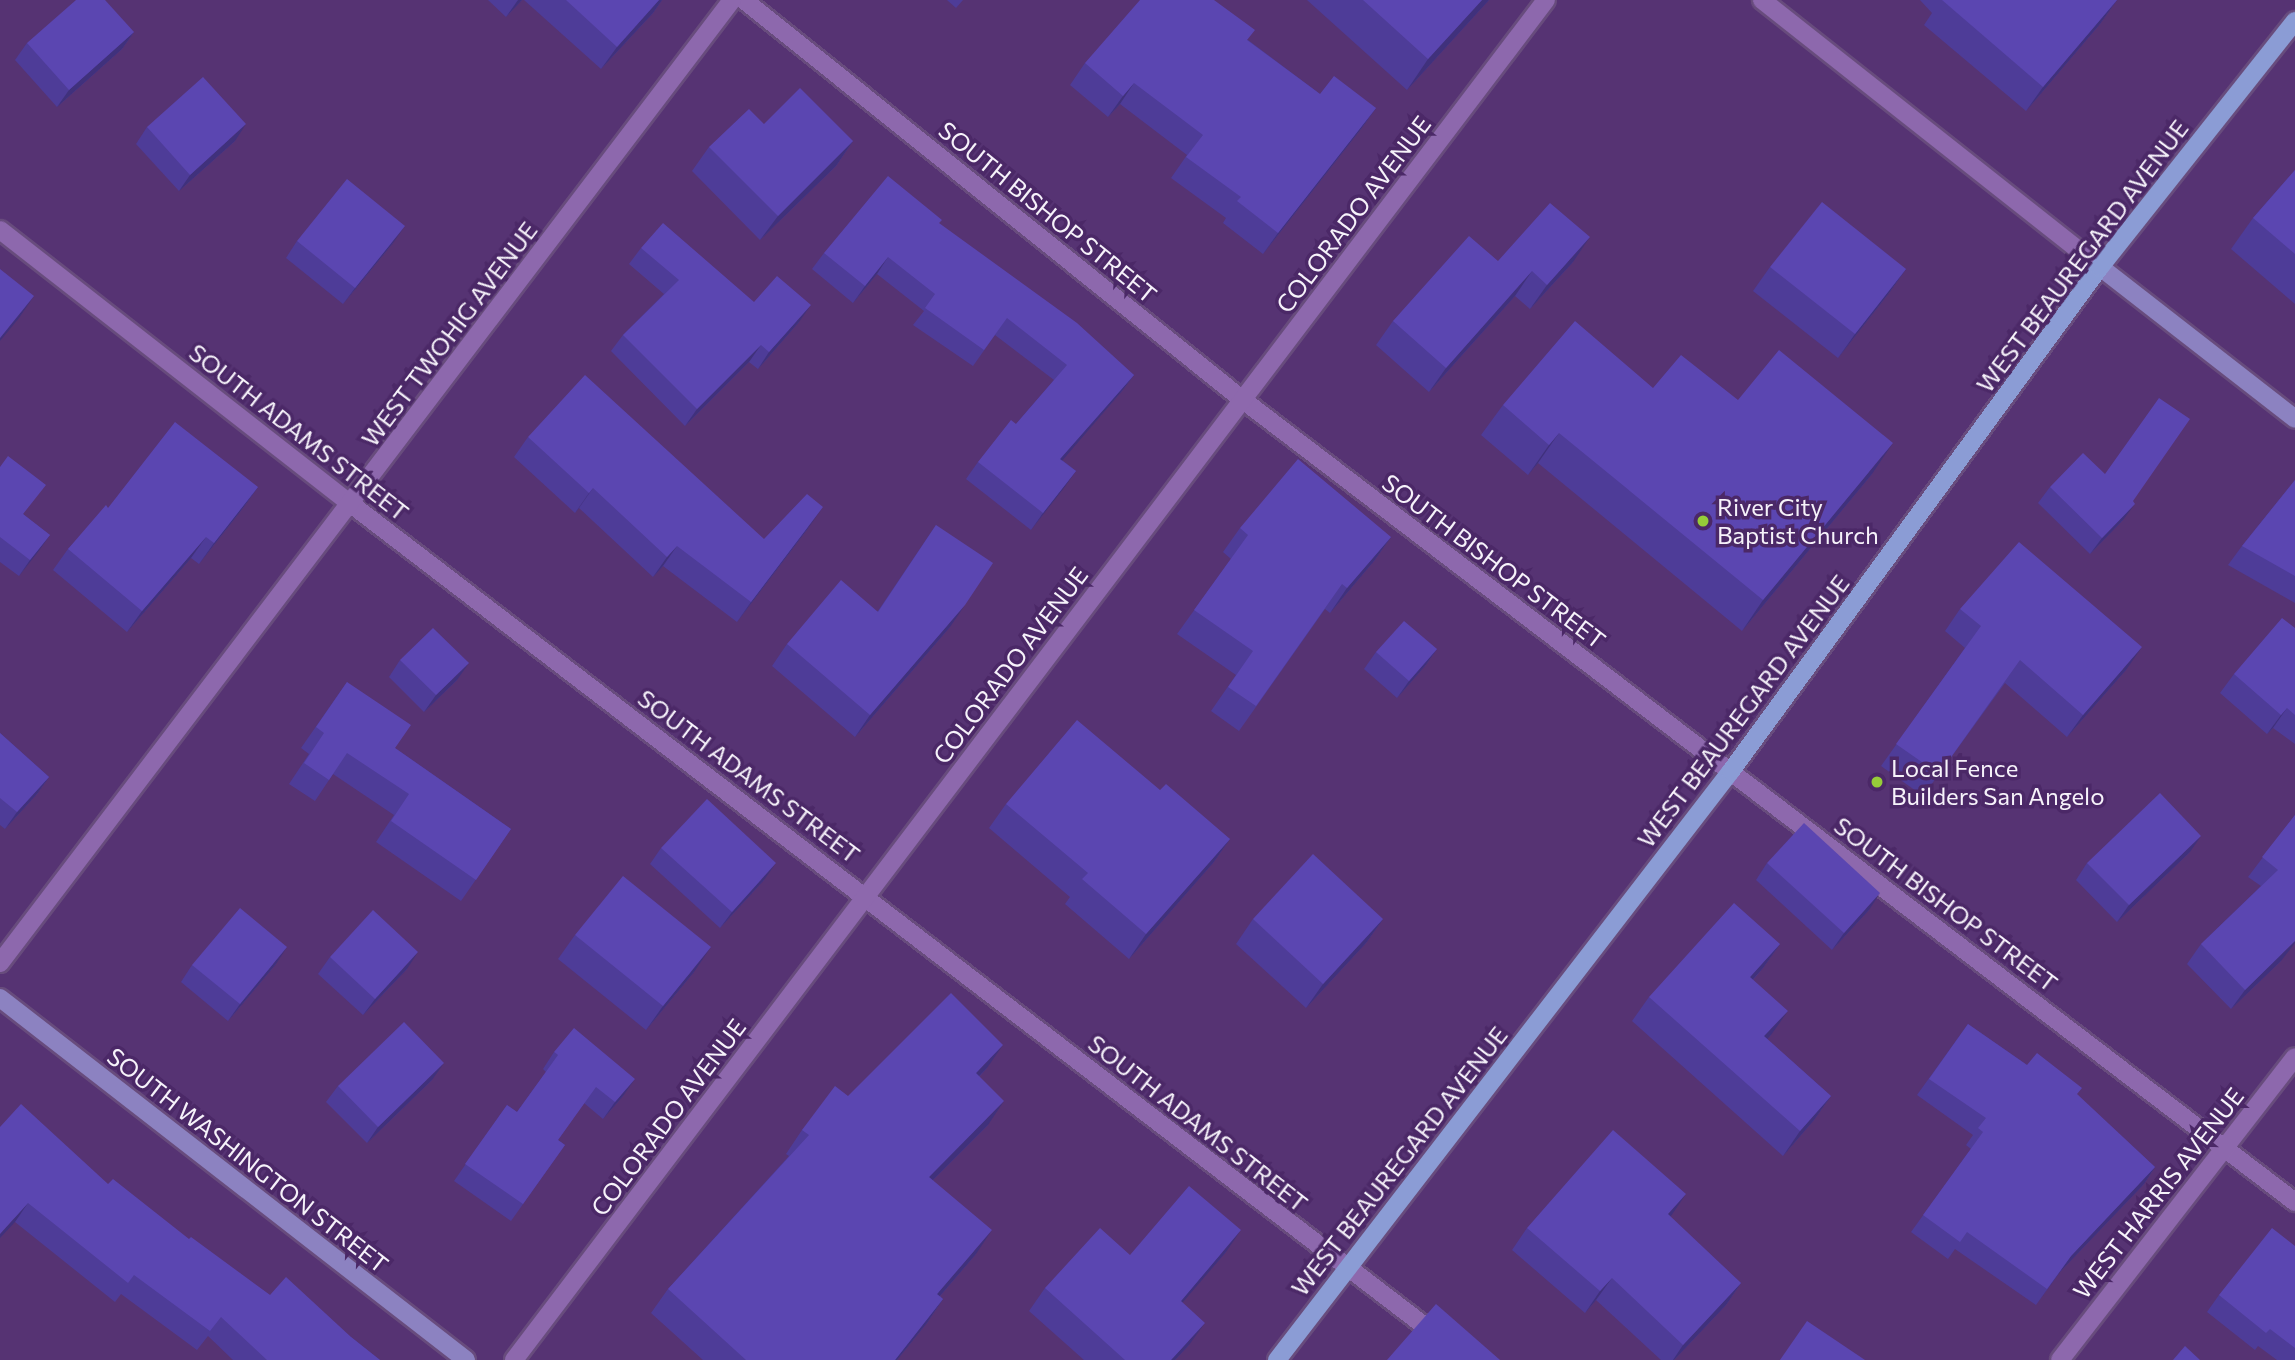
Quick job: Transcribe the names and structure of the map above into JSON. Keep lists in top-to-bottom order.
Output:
{
  "streets": {
    "main road": ["WEST BEAUREGARD AVENUE"],
    "street": [
      "SOUTH BISHOP STREET",
      "COLORADO AVENUE",
      "WEST TWOHIG AVENUE",
      "SOUTH ADAMS STREET",
      "SOUTH WASHINGTON STREET",
      "WEST HARRIS AVENUE"
    ]
  },
  "crossings": [
    ["SOUTH BISHOP STREET", "COLORADO AVENUE"],
    ["SOUTH BISHOP STREET", "WEST BEAUREGARD AVENUE"],
    ["SOUTH BISHOP STREET", "WEST HARRIS AVENUE"],
    ["COLORADO AVENUE", "SOUTH ADAMS STREET"],
    ["WEST BEAUREGARD AVENUE", "SOUTH ADAMS STREET"],
    ["WEST TWOHIG AVENUE", "SOUTH ADAMS STREET"]
  ],
  "places": ["River City Baptist Church", "Local Fence Builders San Angelo"]
}
